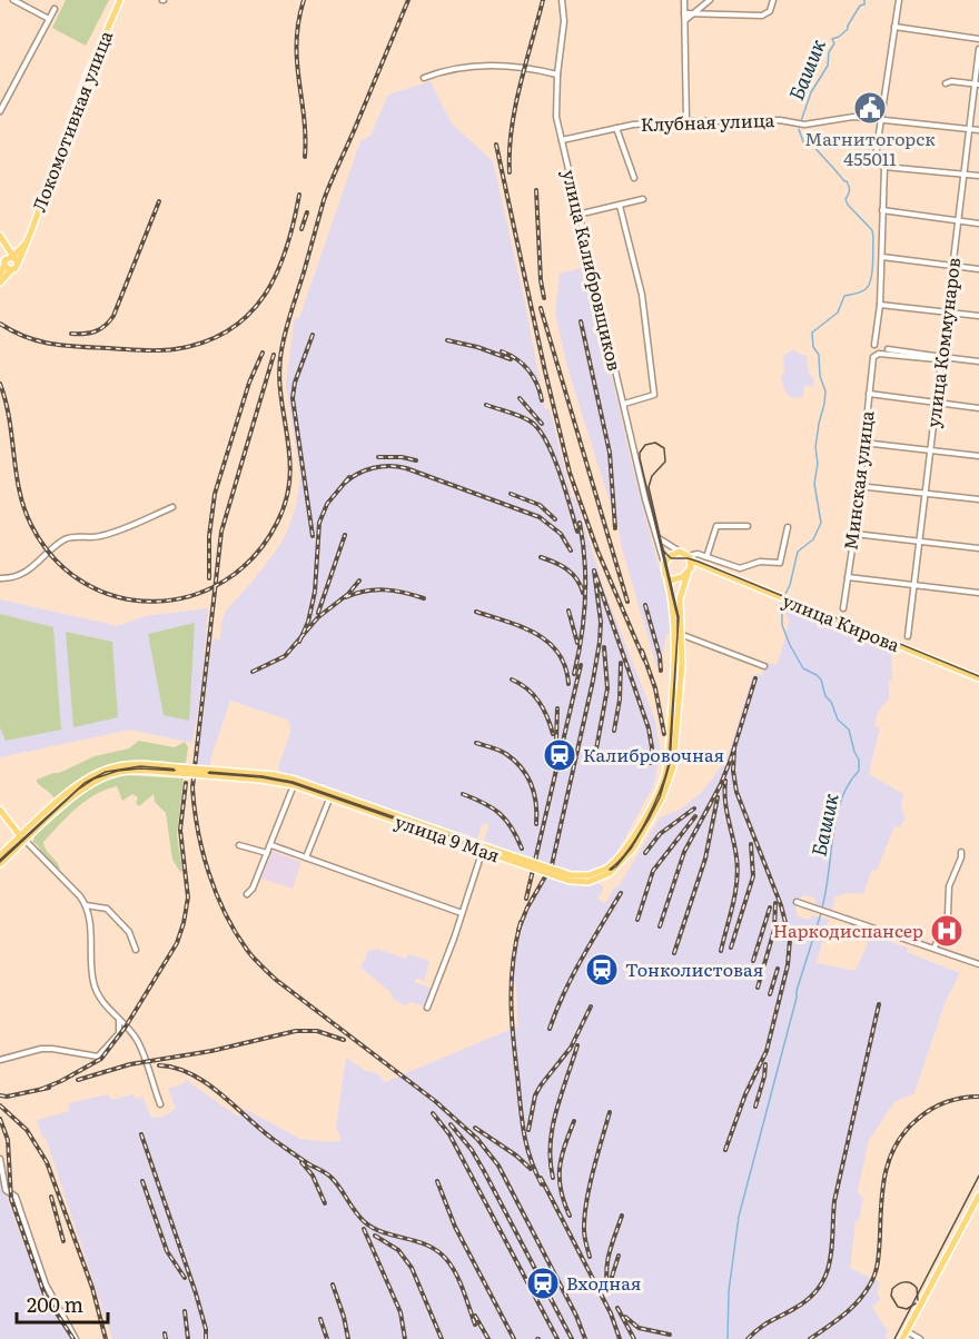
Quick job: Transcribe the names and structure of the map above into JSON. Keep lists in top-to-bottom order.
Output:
{
  "streets": {
    "main road": ["Локомотивная улица", "улица Кирова", "улица 9 Мая"],
    "street": [
      "Клубная улица",
      "улица Калибровщиков",
      "улица Коммунаров",
      "Минская улица"
    ]
  },
  "crossings": [
    ["Клубная улица", "улица Калибровщиков"],
    ["Клубная улица", "улица Коммунаров"],
    ["улица Калибровщиков", "улица Кирова"],
    ["улица Калибровщиков", "улица 9 Мая"],
    ["улица Кирова", "улица 9 Мая"]
  ],
  "water": ["Башик"],
  "places": {
    "public building": ["Магнитогорск 455011"],
    "station": ["Калибровочная", "Тонколистовая", "Входная"],
    "hospital": ["Наркодиспансер"]
  },
  "scale_bar": "200 m"
}
